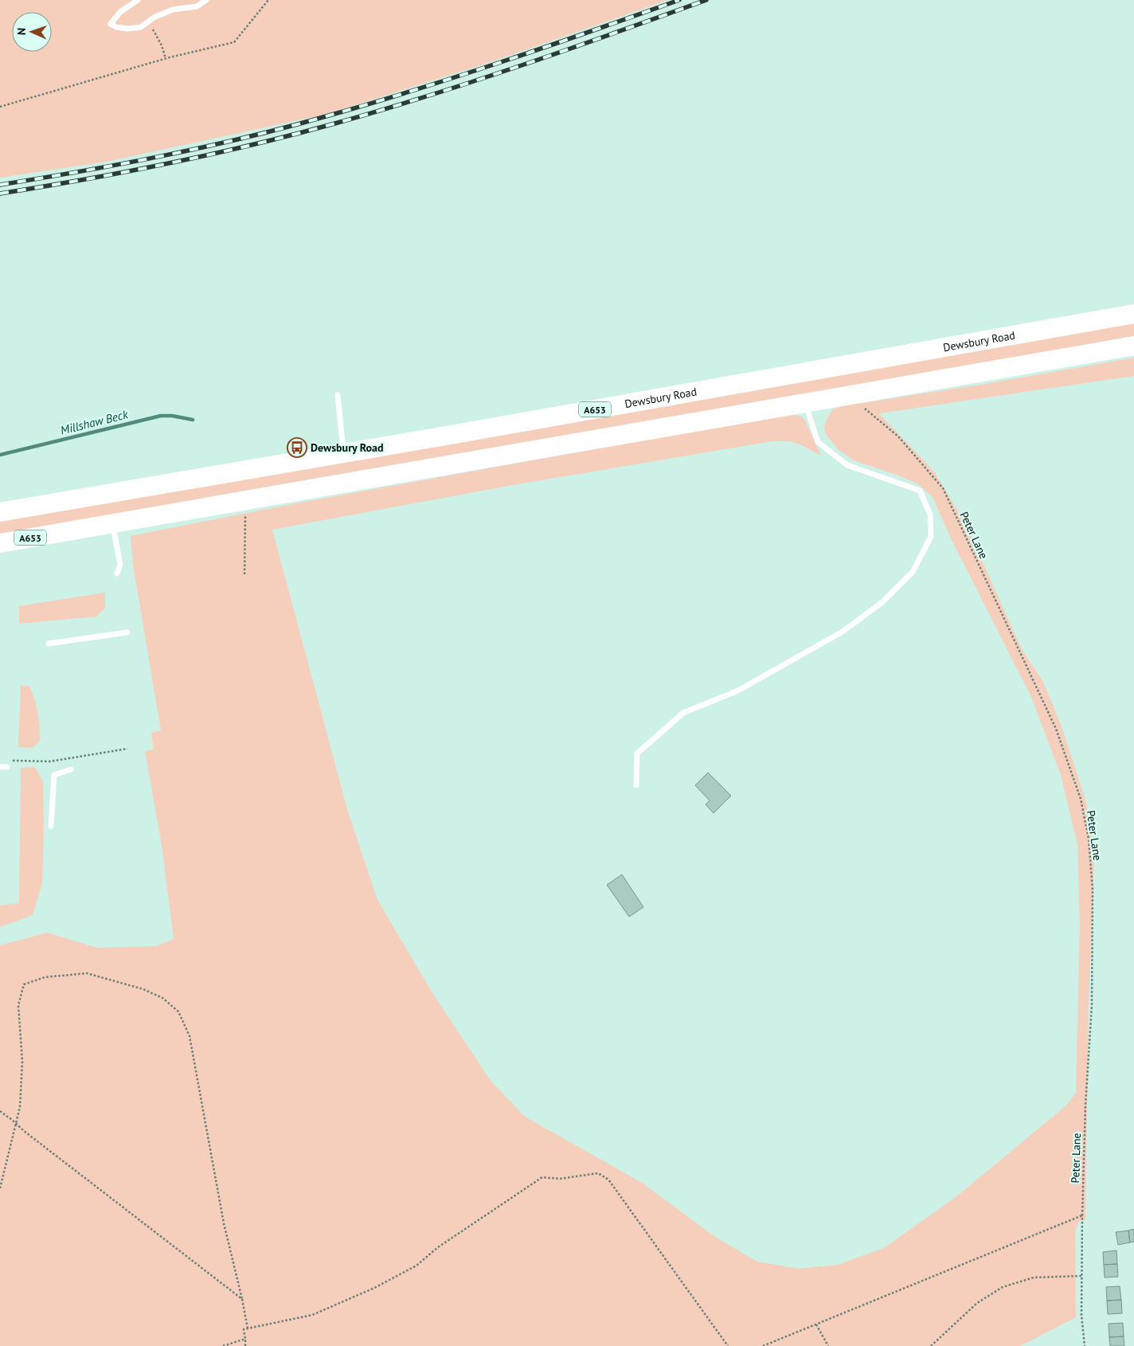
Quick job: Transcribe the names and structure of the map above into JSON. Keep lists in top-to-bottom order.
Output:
{
  "streets": {
    "highway": ["Dewsbury Road", "A653"],
    "path": ["Peter Lane"]
  },
  "crossings": [
    ["A653", "Peter Lane"]
  ],
  "water": ["Millshaw Beck"],
  "places": {
    "bus stop": ["Dewsbury Road"]
  },
  "north": "left"
}
